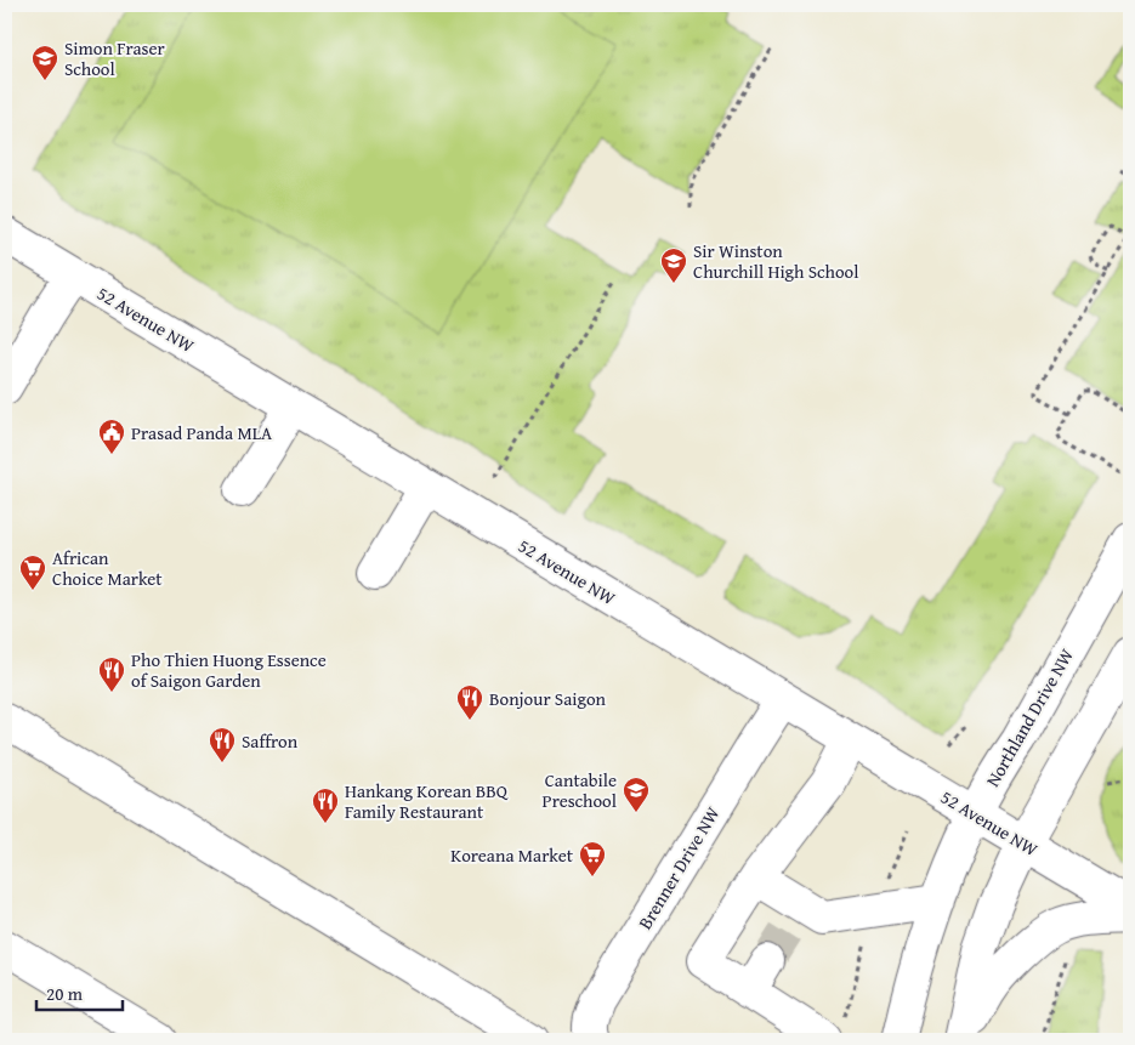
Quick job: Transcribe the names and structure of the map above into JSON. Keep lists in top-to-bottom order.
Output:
{
  "streets": {
    "street": ["52 Avenue NW", "Northland Drive NW", "Brenner Drive NW"]
  },
  "crossings": [
    ["52 Avenue NW", "Northland Drive NW"],
    ["52 Avenue NW", "Brenner Drive NW"]
  ],
  "places": {
    "school or university": ["Simon Fraser School", "Sir Winston Churchill High School", "Cantabile Preschool"],
    "public building": ["Prasad Panda MLA"],
    "supermarket": ["African Choice Market", "Koreana Market"],
    "restaurant": [
      "Pho Thien Huong Essence of Saigon Garden",
      "Bonjour Saigon",
      "Saffron",
      "Hankang Korean BBQ Family Restaurant"
    ]
  },
  "scale_bar": "20 m"
}
